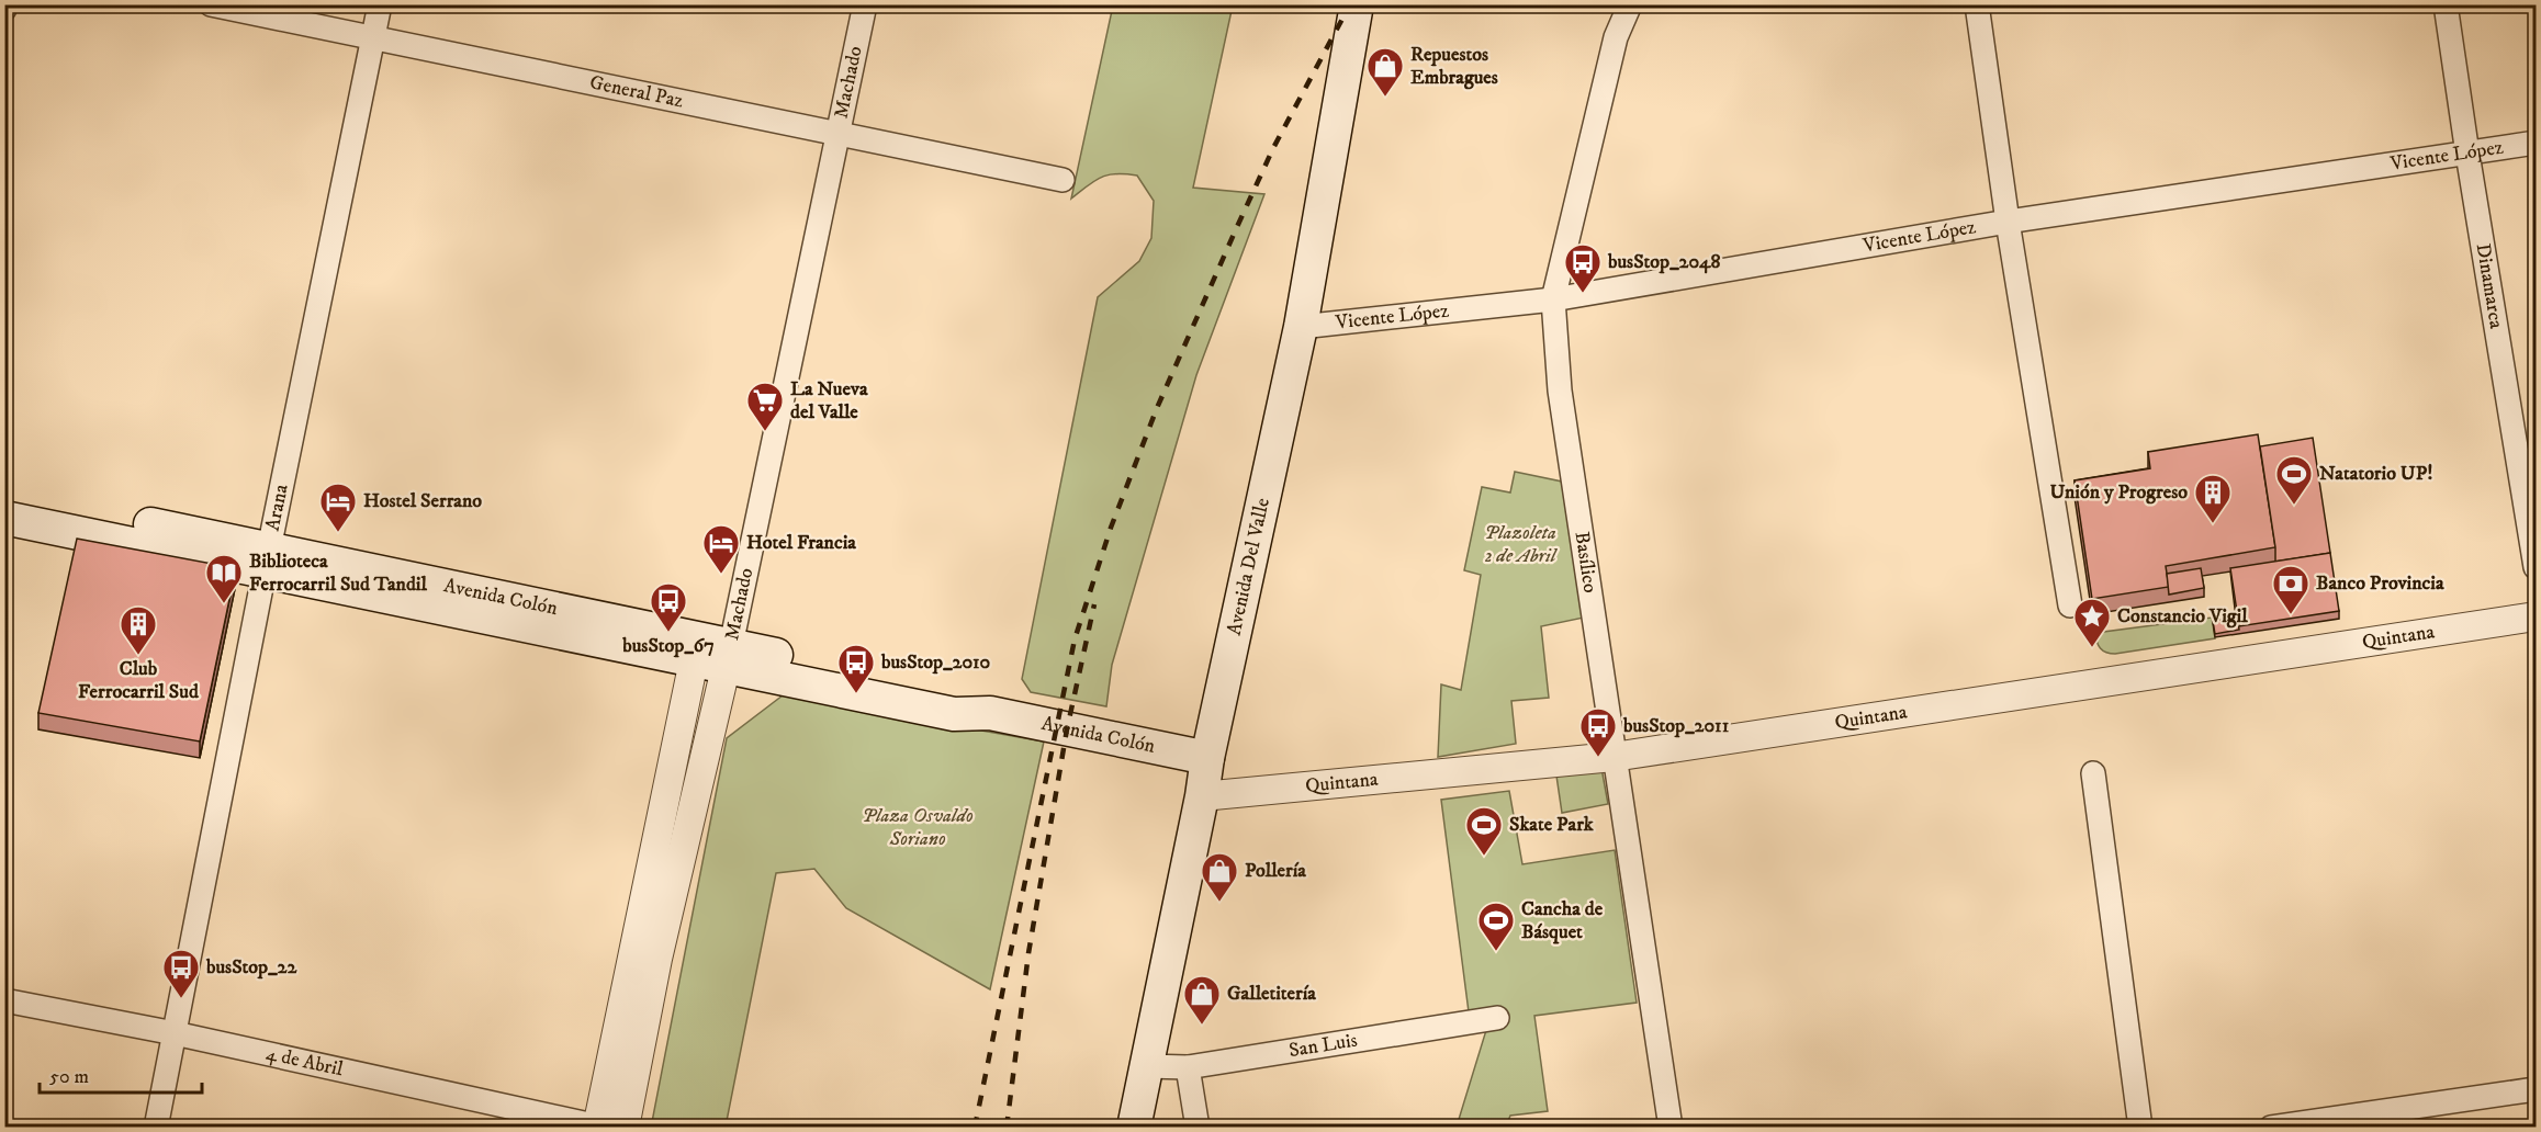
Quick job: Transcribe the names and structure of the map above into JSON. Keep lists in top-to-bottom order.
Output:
{
  "streets": {
    "main road": ["Avenida Del Valle", "Avenida Colón"],
    "street": [
      "Machado",
      "General Paz",
      "Vicente López",
      "Dinamarca",
      "Arana",
      "Basílico",
      "Quintana",
      "San Luis",
      "4 de Abril"
    ]
  },
  "crossings": [
    ["Machado", "General Paz"],
    ["Machado", "Avenida Colón"],
    ["Machado", "4 de Abril"],
    ["General Paz", "Arana"],
    ["Vicente López", "Dinamarca"],
    ["Vicente López", "Basílico"],
    ["Vicente López", "Avenida Del Valle"],
    ["Arana", "Avenida Colón"],
    ["Arana", "4 de Abril"],
    ["Basílico", "Quintana"],
    ["Avenida Del Valle", "Avenida Colón"],
    ["Avenida Del Valle", "Quintana"],
    ["Avenida Del Valle", "San Luis"]
  ],
  "parks": ["Plazoleta 2 de Abril", "Plaza Osvaldo Soriano"],
  "places": {
    "shop": ["Repuestos Embragues", "Pollería", "Galletitería"],
    "bus stop": [
      "busStop_2048",
      "busStop_67",
      "busStop_2010",
      "busStop_2011",
      "busStop_22"
    ],
    "supermarket": ["La Nueva del Valle"],
    "sports": ["Natatorio UP!", "Skate Park", "Cancha de Básquet"],
    "building": ["Unión y Progreso", "Club Ferrocarril Sud"],
    "hotel": ["Hostel Serrano", "Hotel Francia"],
    "library": ["Biblioteca Ferrocarril Sud Tandil"],
    "bank": ["Banco Provincia"],
    "place": ["Constancio Vigil"]
  },
  "scale_bar": "50 m"
}
